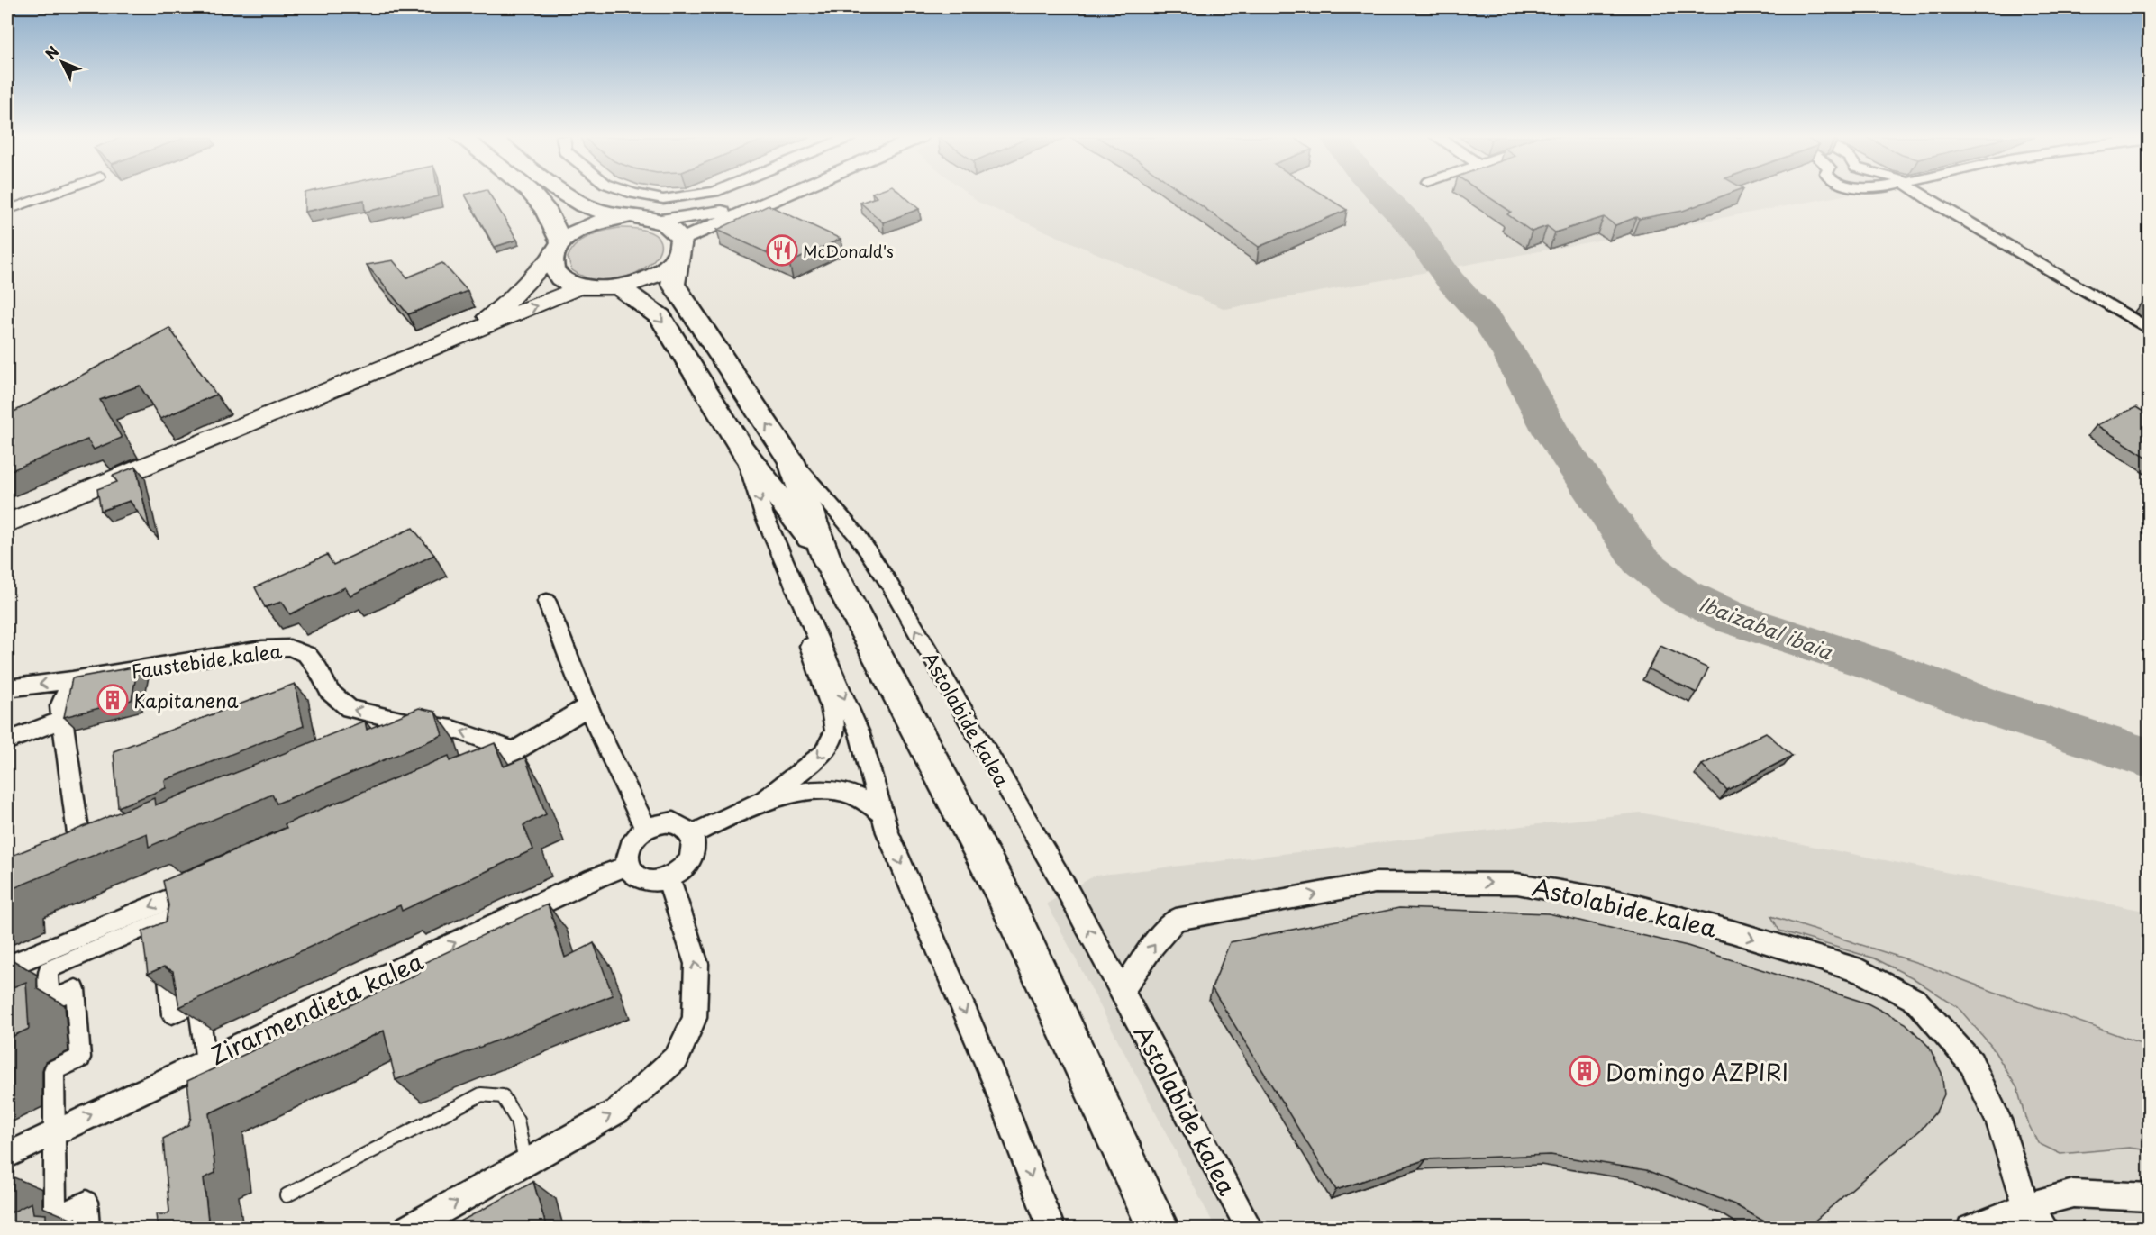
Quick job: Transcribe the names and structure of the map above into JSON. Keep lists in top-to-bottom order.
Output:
{
  "streets": {
    "street": ["Faustebide kalea", "Astolabide kalea", "Zirarmendieta kalea"]
  },
  "one_way": ["Faustebide kalea", "Zirarmendieta kalea"],
  "water": ["Ibaizabal ibaia"],
  "places": {
    "restaurant": ["McDonald's"],
    "building": ["Kapitanena", "Domingo AZPIRI"]
  },
  "north": "top left"
}
